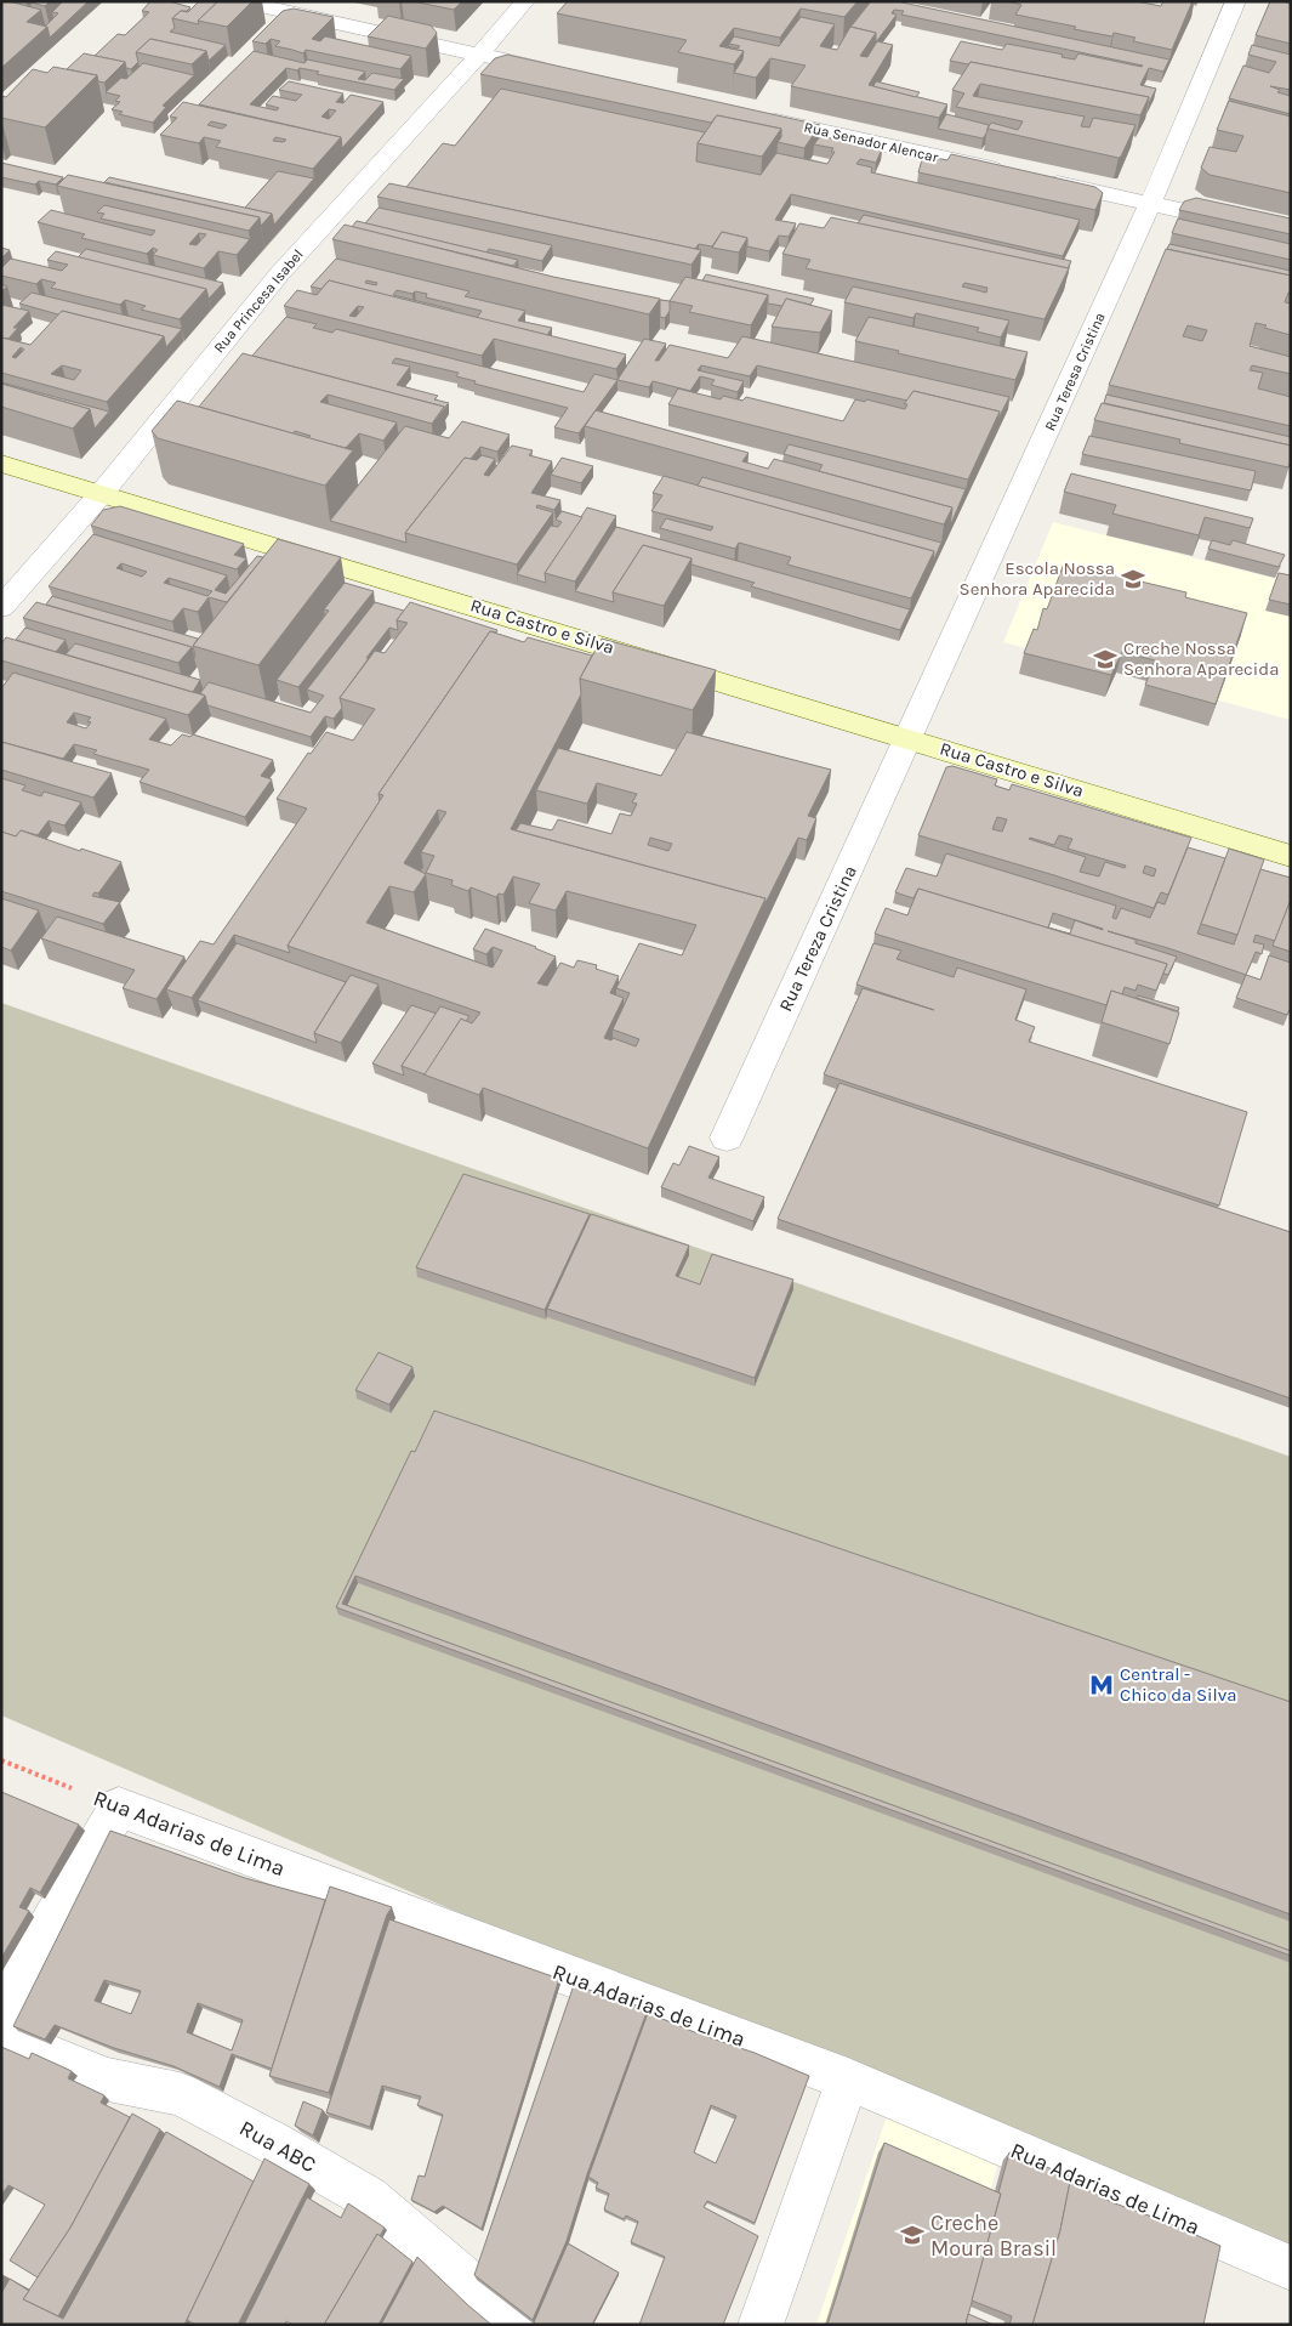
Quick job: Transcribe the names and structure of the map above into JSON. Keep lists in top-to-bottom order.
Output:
{
  "streets": {
    "street": [
      "Rua Senador Alencar",
      "Rua Princesa Isabel",
      "Rua Teresa Cristina",
      "Rua Castro e Silva",
      "Rua Tereza Cristina",
      "Rua Adarias de Lima",
      "Rua ABC"
    ]
  },
  "crossings": [
    ["Rua Princesa Isabel", "Rua Castro e Silva"],
    ["Rua Teresa Cristina", "Rua Castro e Silva"],
    ["Rua Teresa Cristina", "Rua Tereza Cristina"],
    ["Rua Castro e Silva", "Rua Tereza Cristina"]
  ],
  "places": {
    "school or university": ["Escola Nossa Senhora Aparecida", "Creche Nossa Senhora Aparecida", "Creche Moura Brasil"],
    "metro station": ["Central - Chico da Silva"]
  }
}
